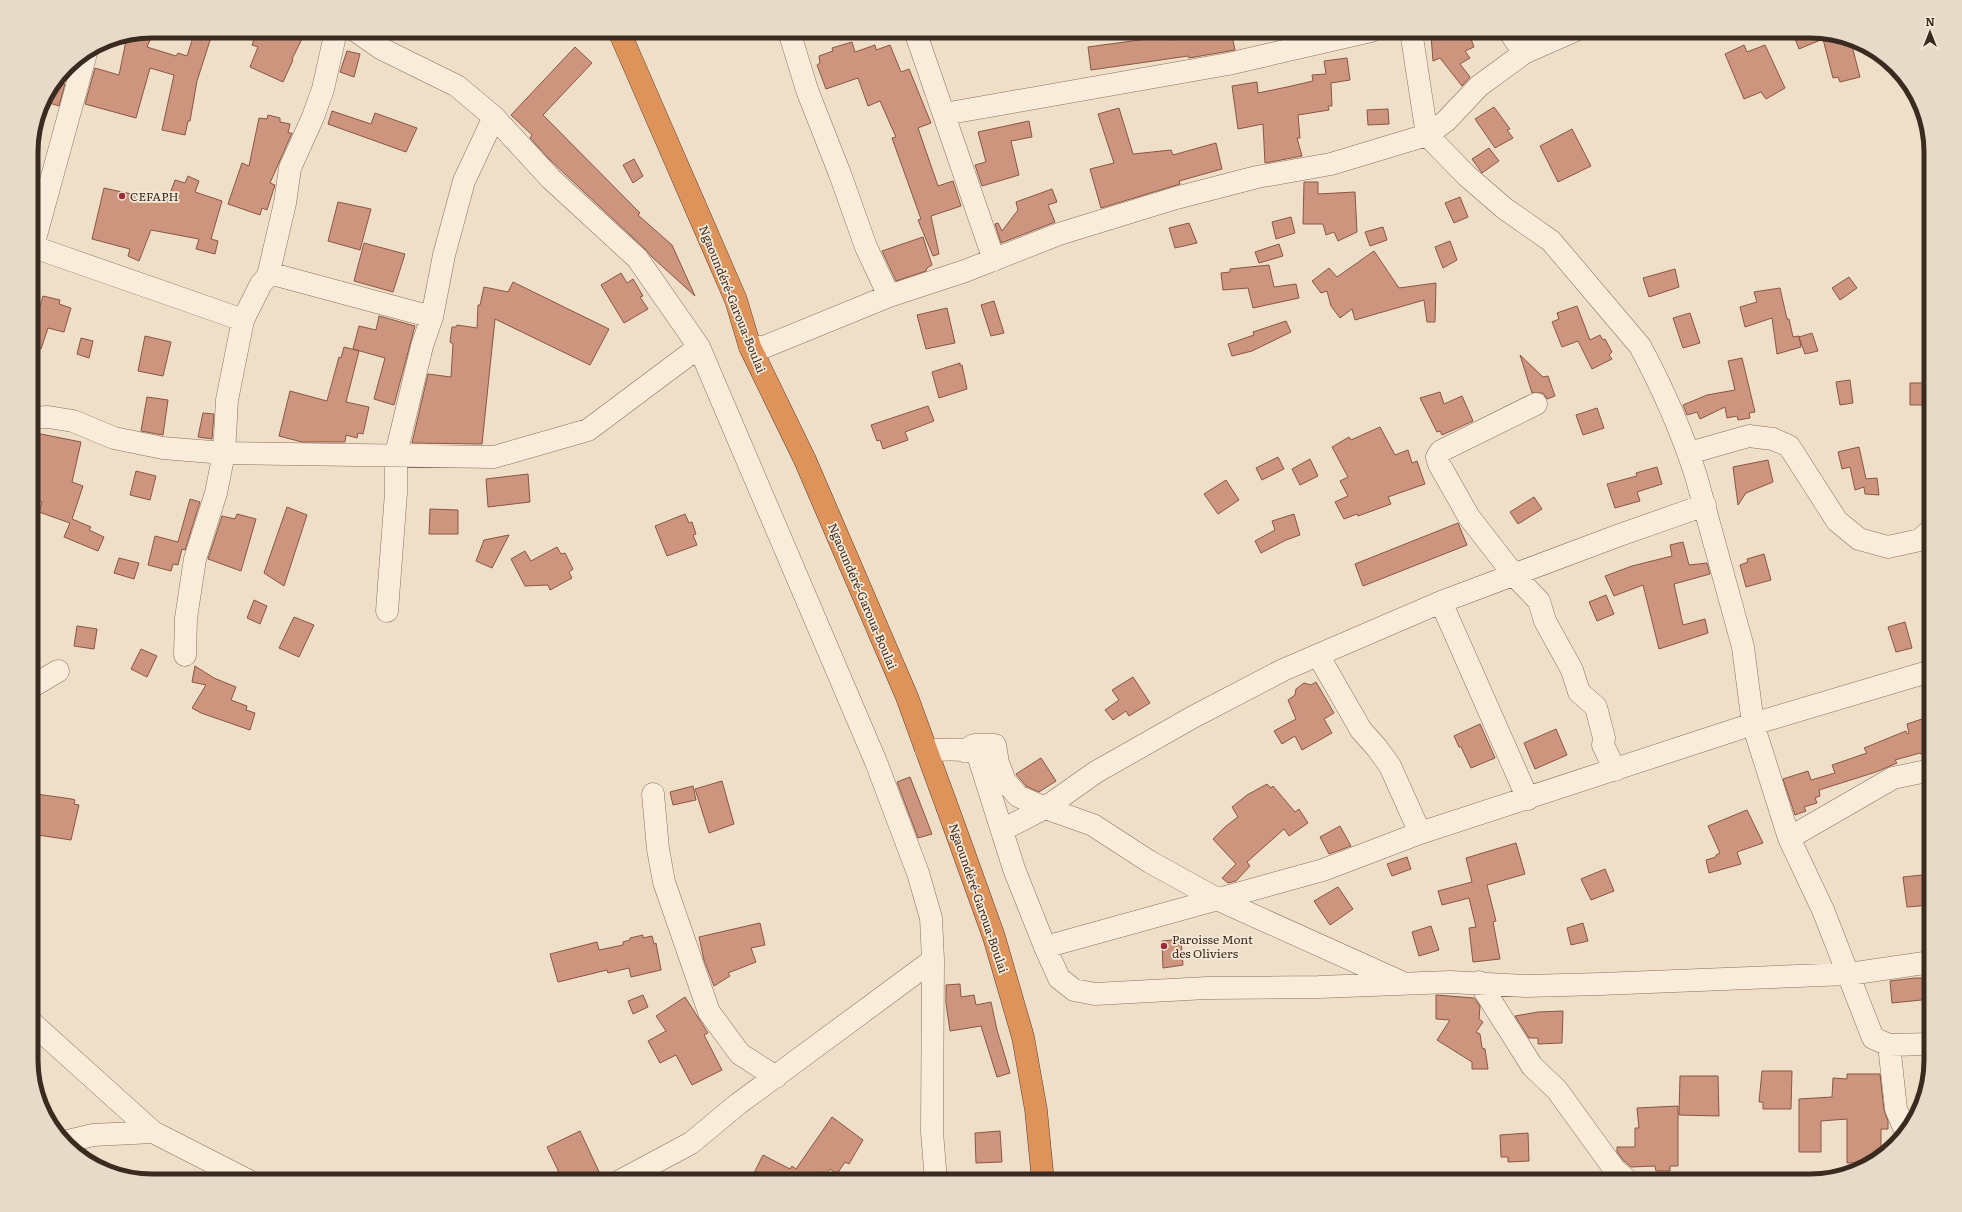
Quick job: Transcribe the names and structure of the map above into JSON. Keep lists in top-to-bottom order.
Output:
{
  "streets": {
    "highway": ["Ngaoundéré-Garoua-Boulai"]
  },
  "places": ["CEFAPH", "Paroisse Mont des Oliviers"],
  "north": "top"
}
